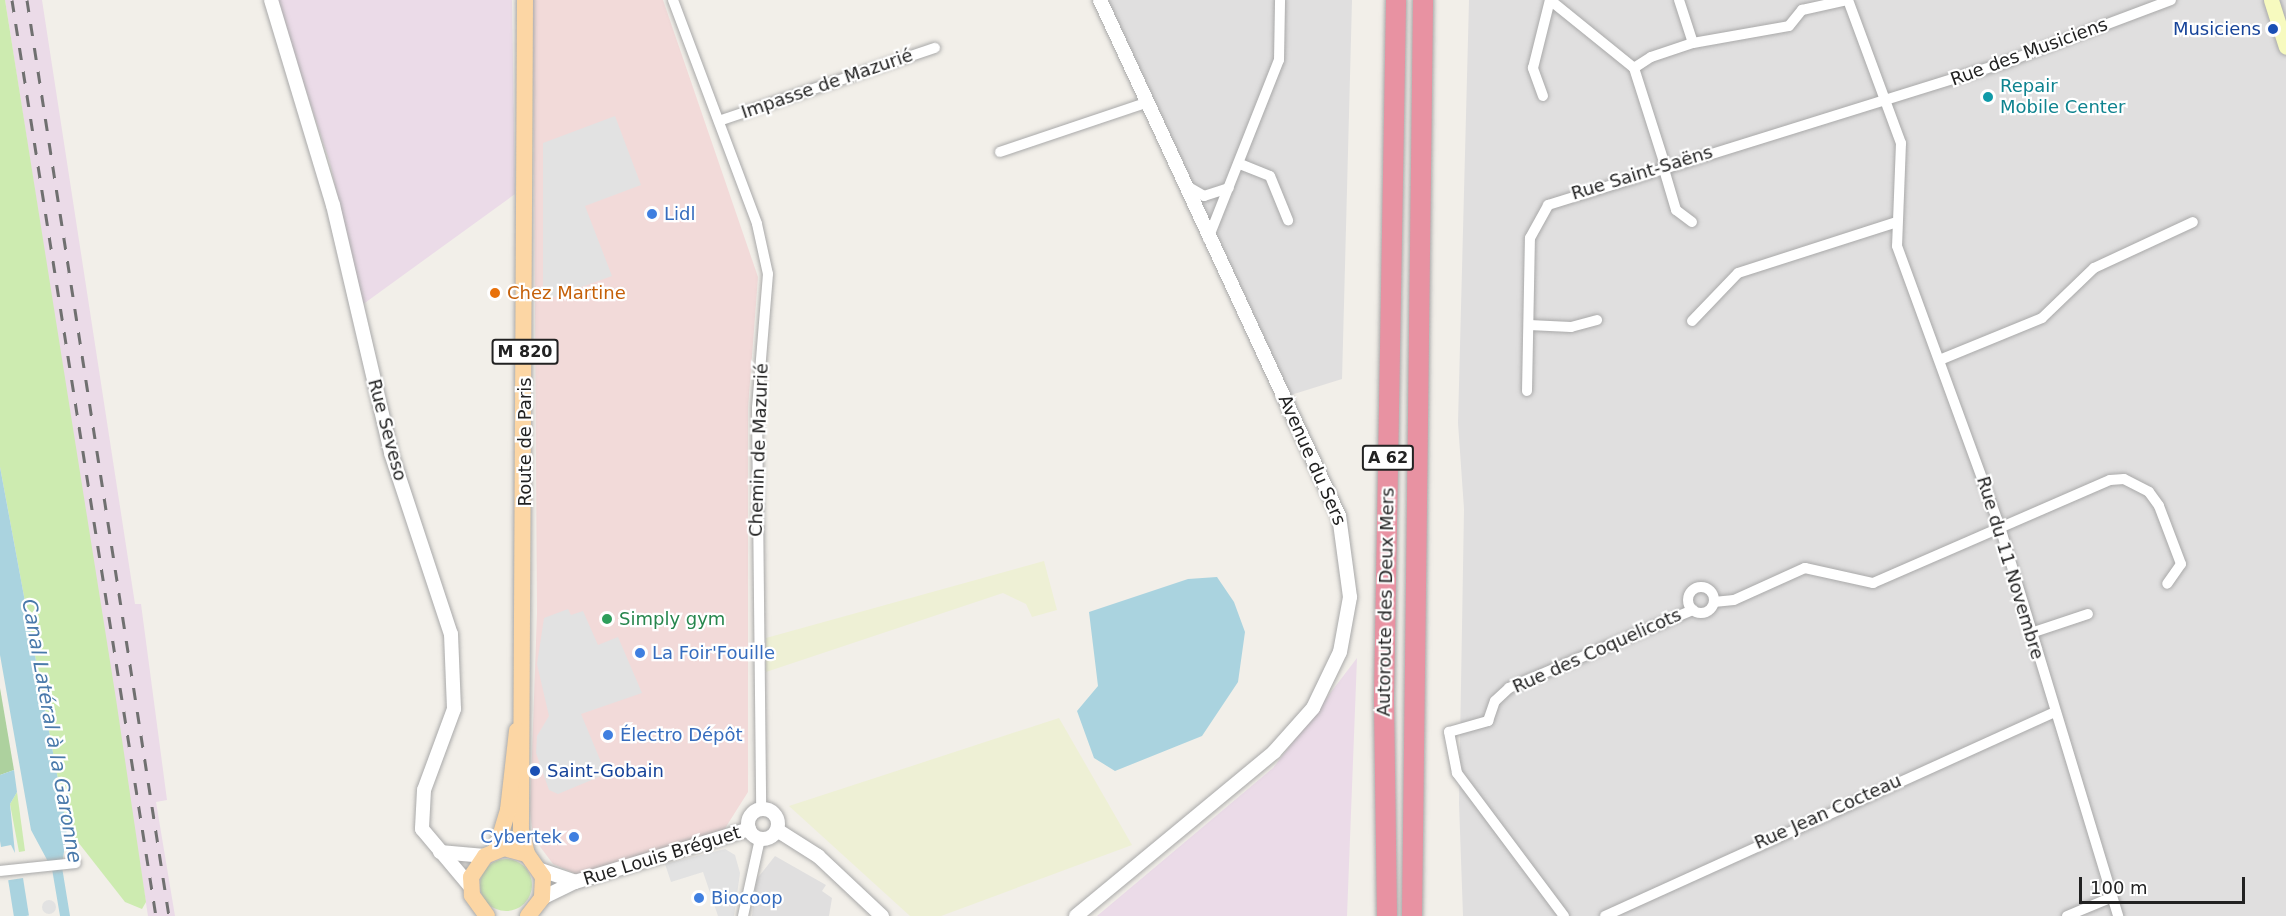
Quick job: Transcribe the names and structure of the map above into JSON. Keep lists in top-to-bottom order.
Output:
{
  "streets": {
    "highway": ["A 62", "Autoroute des Deux Mers"],
    "main road": ["M 820", "Route de Paris"],
    "street": [
      "Rue des Musiciens",
      "Impasse de Mazurié",
      "Rue Saint-Saëns",
      "Rue Seveso",
      "Chemin de Mazurié",
      "Avenue du Sers",
      "Rue du 11 Novembre",
      "Rue des Coquelicots",
      "Rue Jean Cocteau",
      "Rue Louis Bréguet"
    ]
  },
  "crossings": [
    ["Rue des Musiciens", "Rue Saint-Saëns"],
    ["Rue des Musiciens", "Rue du 11 Novembre"],
    ["Impasse de Mazurié", "Chemin de Mazurié"],
    ["Rue Saint-Saëns", "Rue du 11 Novembre"],
    ["Rue Seveso", "Route de Paris"],
    ["Chemin de Mazurié", "Rue Louis Bréguet"],
    ["Rue du 11 Novembre", "Rue Jean Cocteau"]
  ],
  "water": ["Canal Latéral à la Garonne"],
  "places": [
    "Musiciens",
    "Repair Mobile Center",
    "Lidl",
    "Chez Martine",
    "Simply gym",
    "La Foir'Fouille",
    "Électro Dépôt",
    "Saint-Gobain",
    "Cybertek",
    "Biocoop"
  ],
  "scale_bar": "100 m"
}
